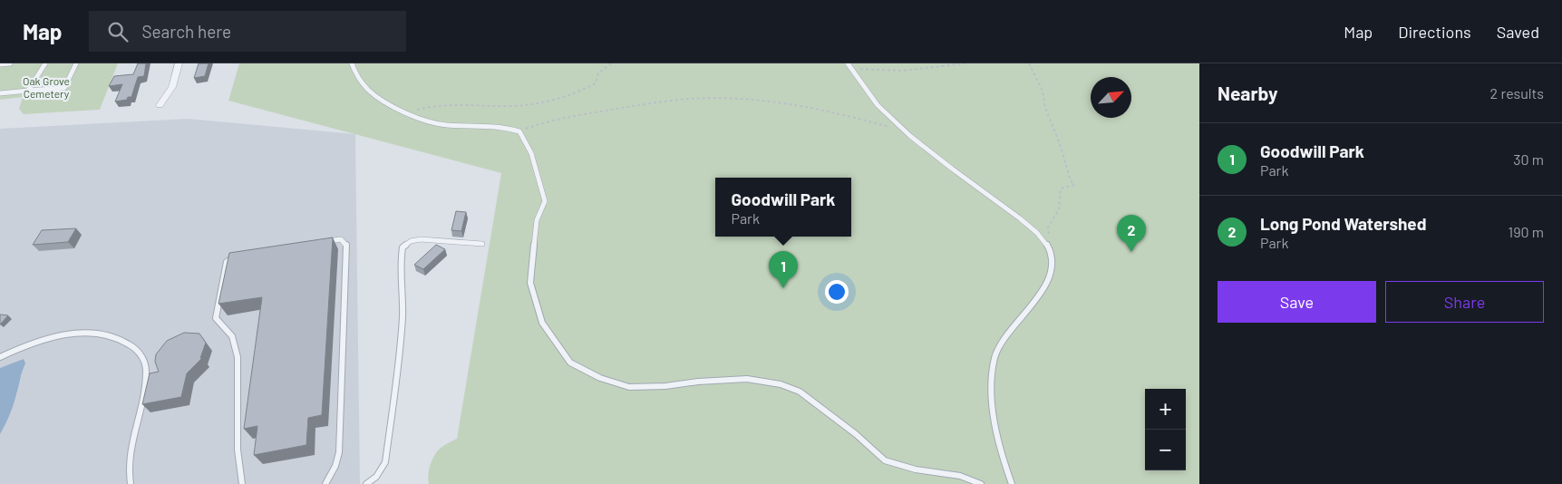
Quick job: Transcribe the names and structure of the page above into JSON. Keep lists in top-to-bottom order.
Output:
{
  "parks": ["Oak Grove Cemetery"],
  "north": "top right",
  "page": {
    "header": "Map",
    "search": "Search here",
    "nav": ["Map", "Directions", "Saved"],
    "heading": ["Nearby", "2 results"],
    "list": [
      {
        "mark": "1",
        "name": "Goodwill Park",
        "note": "Park",
        "value": "30 m"
      },
      {
        "mark": "2",
        "name": "Long Pond Watershed",
        "note": "Park",
        "value": "190 m"
      }
    ],
    "popup": ["Goodwill Park", "Park"],
    "pins": ["2", "1"],
    "buttons": ["Save", "Share"],
    "map_buttons": ["+", "−"]
  }
}
